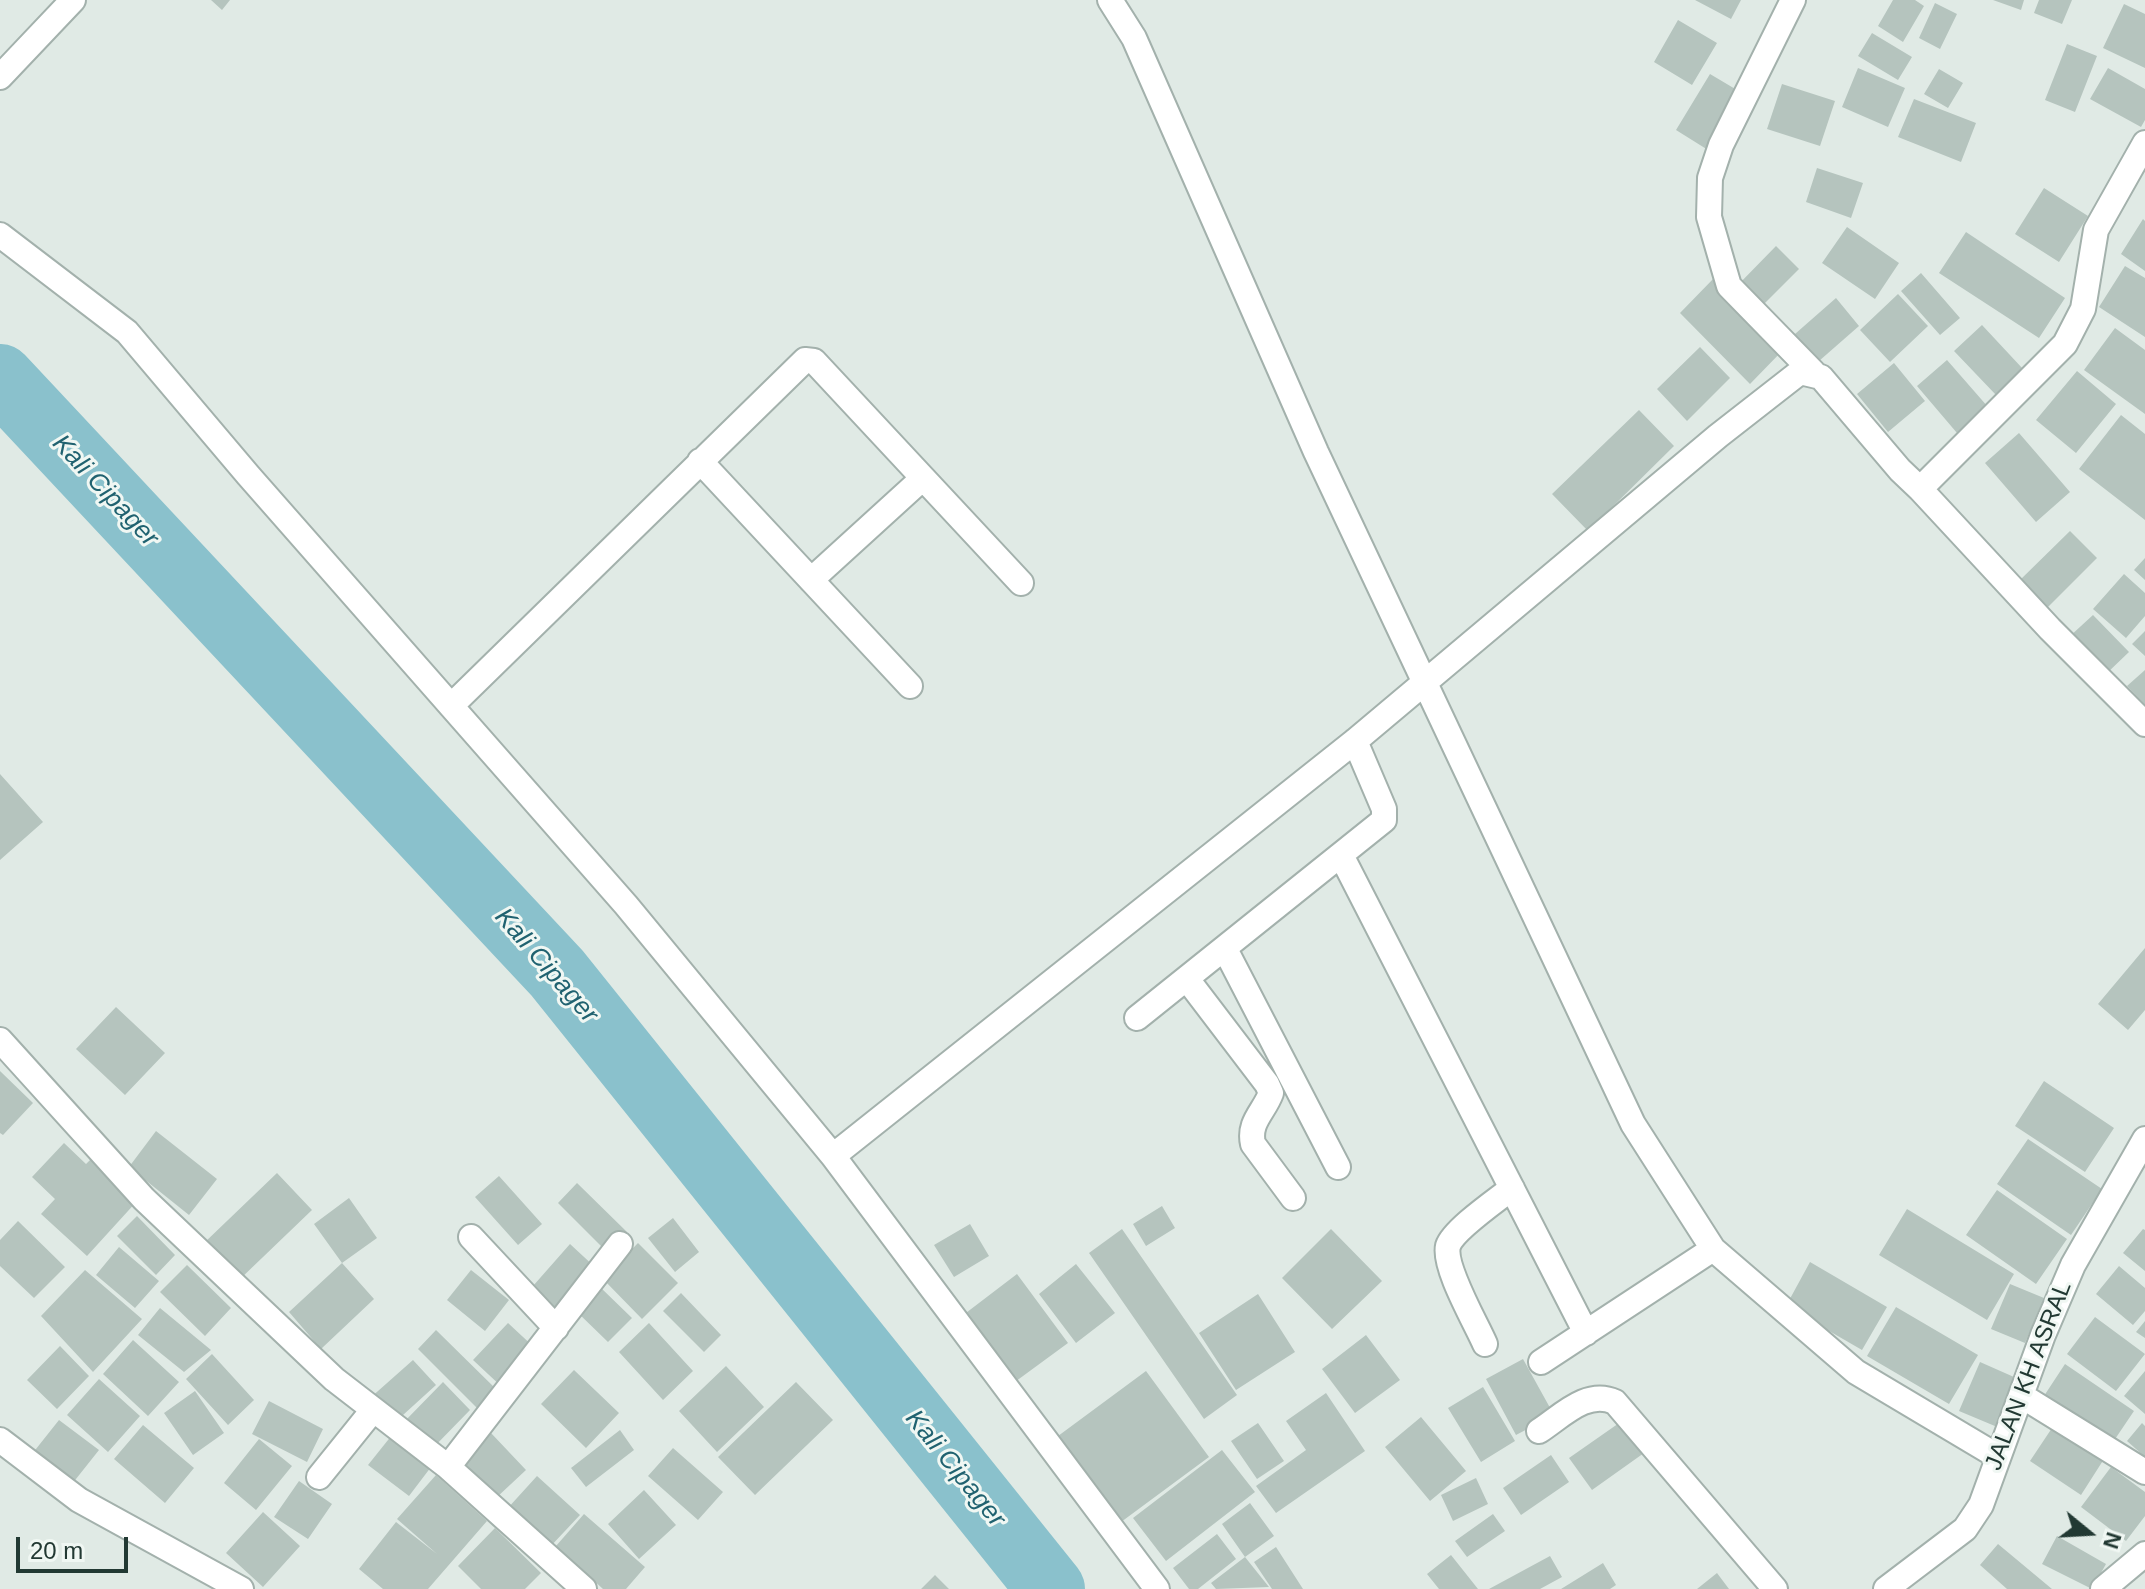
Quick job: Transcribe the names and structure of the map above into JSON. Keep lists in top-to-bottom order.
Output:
{
  "streets": {
    "street": ["JALAN KH ASRAL"]
  },
  "water": ["Kali Cipager"],
  "scale_bar": "20 m",
  "north": "right"
}
